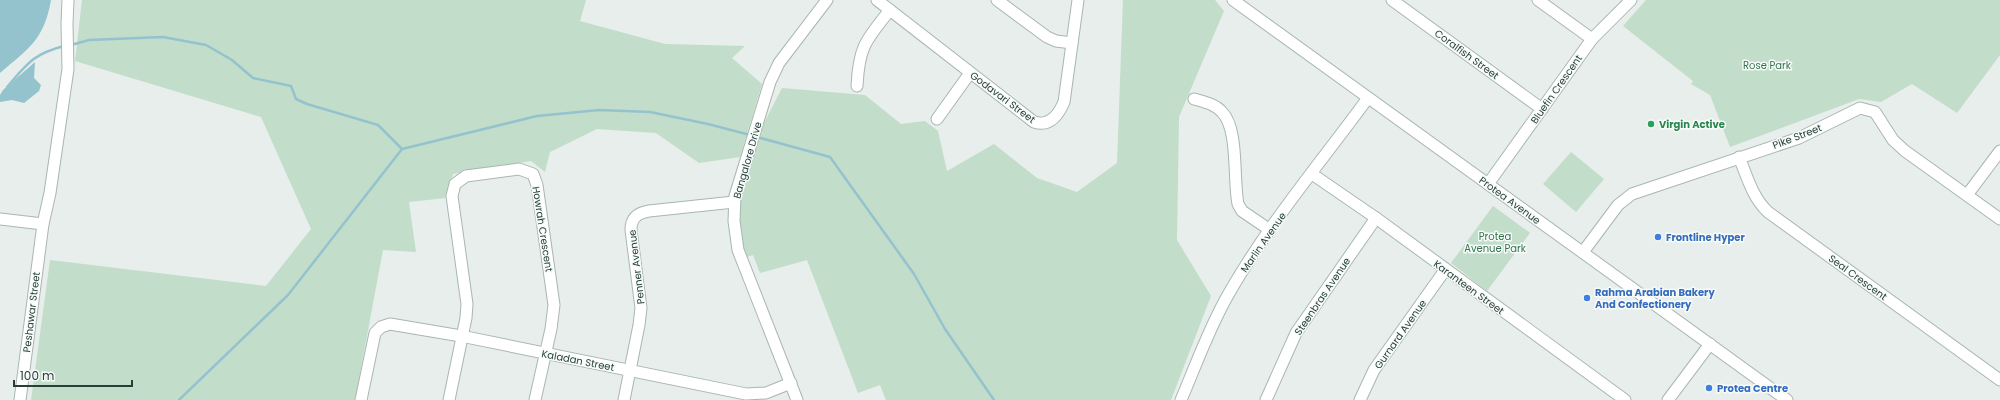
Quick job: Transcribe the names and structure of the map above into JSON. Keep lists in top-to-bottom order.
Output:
{
  "streets": {
    "street": [
      "Coralfish Street",
      "Bluefin Crescent",
      "Godavari Street",
      "Pike Street",
      "Bangalore Drive",
      "Protea Avenue",
      "Howrah Crescent",
      "Marlin Avenue",
      "Penner Avenue",
      "Seal Crescent",
      "Karanteen Street",
      "Steenbras Avenue",
      "Peshawar Street",
      "Gurnard Avenue",
      "Kaladan Street"
    ]
  },
  "crossings": [
    ["Coralfish Street", "Bluefin Crescent"],
    ["Bluefin Crescent", "Protea Avenue"],
    ["Pike Street", "Protea Avenue"],
    ["Pike Street", "Seal Crescent"],
    ["Bangalore Drive", "Penner Avenue"],
    ["Bangalore Drive", "Kaladan Street"],
    ["Protea Avenue", "Marlin Avenue"],
    ["Howrah Crescent", "Kaladan Street"],
    ["Marlin Avenue", "Karanteen Street"],
    ["Penner Avenue", "Kaladan Street"],
    ["Karanteen Street", "Steenbras Avenue"],
    ["Karanteen Street", "Gurnard Avenue"]
  ],
  "parks": ["Rose Park", "Protea Avenue Park"],
  "places": [
    "Virgin Active",
    "Frontline Hyper",
    "Rahma Arabian Bakery And Confectionery",
    "Protea Centre"
  ],
  "scale_bar": "100 m"
}
